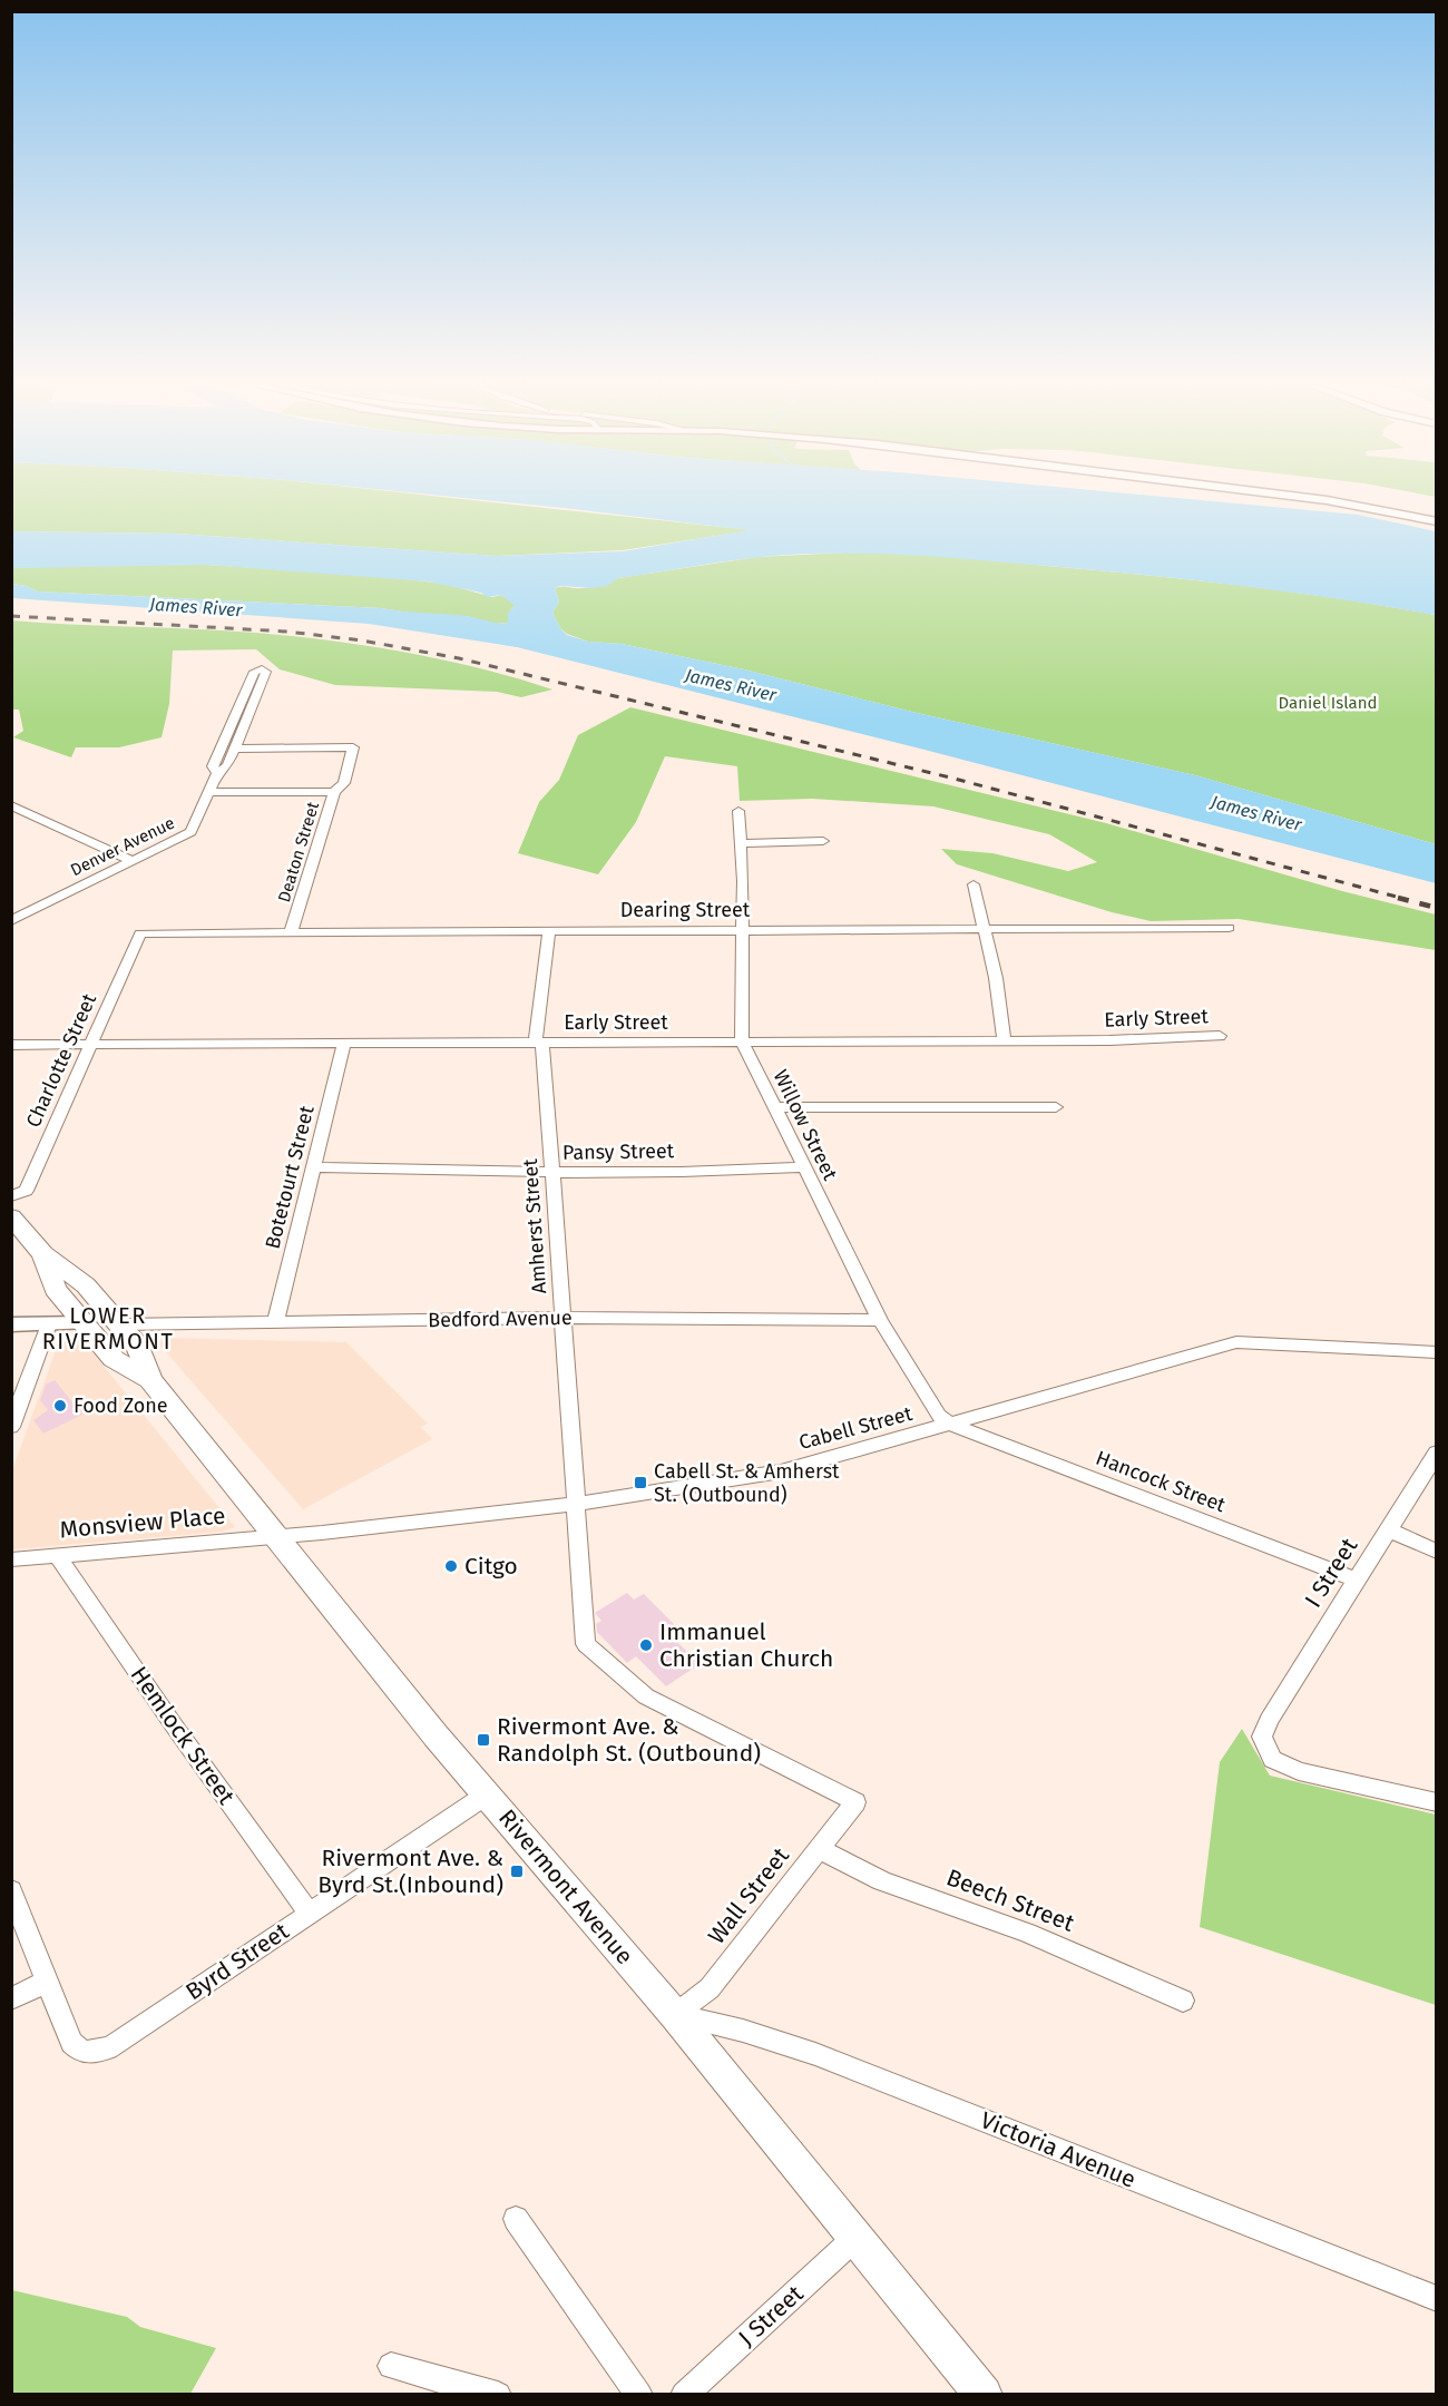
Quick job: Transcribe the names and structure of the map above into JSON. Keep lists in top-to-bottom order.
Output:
{
  "streets": {
    "main road": ["Rivermont Avenue"],
    "street": [
      "Denver Avenue",
      "Deaton Street",
      "Dearing Street",
      "Early Street",
      "Charlotte Street",
      "Willow Street",
      "Pansy Street",
      "Botetourt Street",
      "Amherst Street",
      "Bedford Avenue",
      "Cabell Street",
      "Hancock Street",
      "Monsview Place",
      "I Street",
      "Hemlock Street",
      "Wall Street",
      "Beech Street",
      "Byrd Street",
      "Victoria Avenue",
      "J Street"
    ]
  },
  "crossings": [
    ["Denver Avenue", "Deaton Street"],
    ["Deaton Street", "Dearing Street"],
    ["Dearing Street", "Charlotte Street"],
    ["Dearing Street", "Willow Street"],
    ["Dearing Street", "Amherst Street"],
    ["Early Street", "Charlotte Street"],
    ["Early Street", "Willow Street"],
    ["Early Street", "Botetourt Street"],
    ["Early Street", "Amherst Street"],
    ["Willow Street", "Pansy Street"],
    ["Willow Street", "Bedford Avenue"],
    ["Willow Street", "Cabell Street"],
    ["Willow Street", "Hancock Street"],
    ["Pansy Street", "Botetourt Street"],
    ["Pansy Street", "Amherst Street"],
    ["Botetourt Street", "Bedford Avenue"],
    ["Amherst Street", "Bedford Avenue"],
    ["Amherst Street", "Cabell Street"],
    ["Amherst Street", "Wall Street"],
    ["Bedford Avenue", "Rivermont Avenue"],
    ["Cabell Street", "Hancock Street"],
    ["Cabell Street", "Monsview Place"],
    ["Cabell Street", "Rivermont Avenue"],
    ["Hancock Street", "I Street"],
    ["Monsview Place", "Hemlock Street"],
    ["Monsview Place", "Rivermont Avenue"],
    ["Hemlock Street", "Byrd Street"],
    ["Rivermont Avenue", "Wall Street"],
    ["Rivermont Avenue", "Byrd Street"],
    ["Rivermont Avenue", "Victoria Avenue"],
    ["Rivermont Avenue", "J Street"],
    ["Wall Street", "Beech Street"],
    ["Wall Street", "Victoria Avenue"]
  ],
  "districts": ["LOWER RIVERMONT"],
  "water": ["James River"],
  "parks": ["Daniel Island"],
  "places": {
    "other": ["Food Zone", "Citgo", "Immanuel Christian Church"],
    "transit": ["Cabell St. & Amherst St. (Outbound)", "Rivermont Ave. & Randolph St. (Outbound)", "Rivermont Ave. & Byrd St.(Inbound)"]
  }
}
